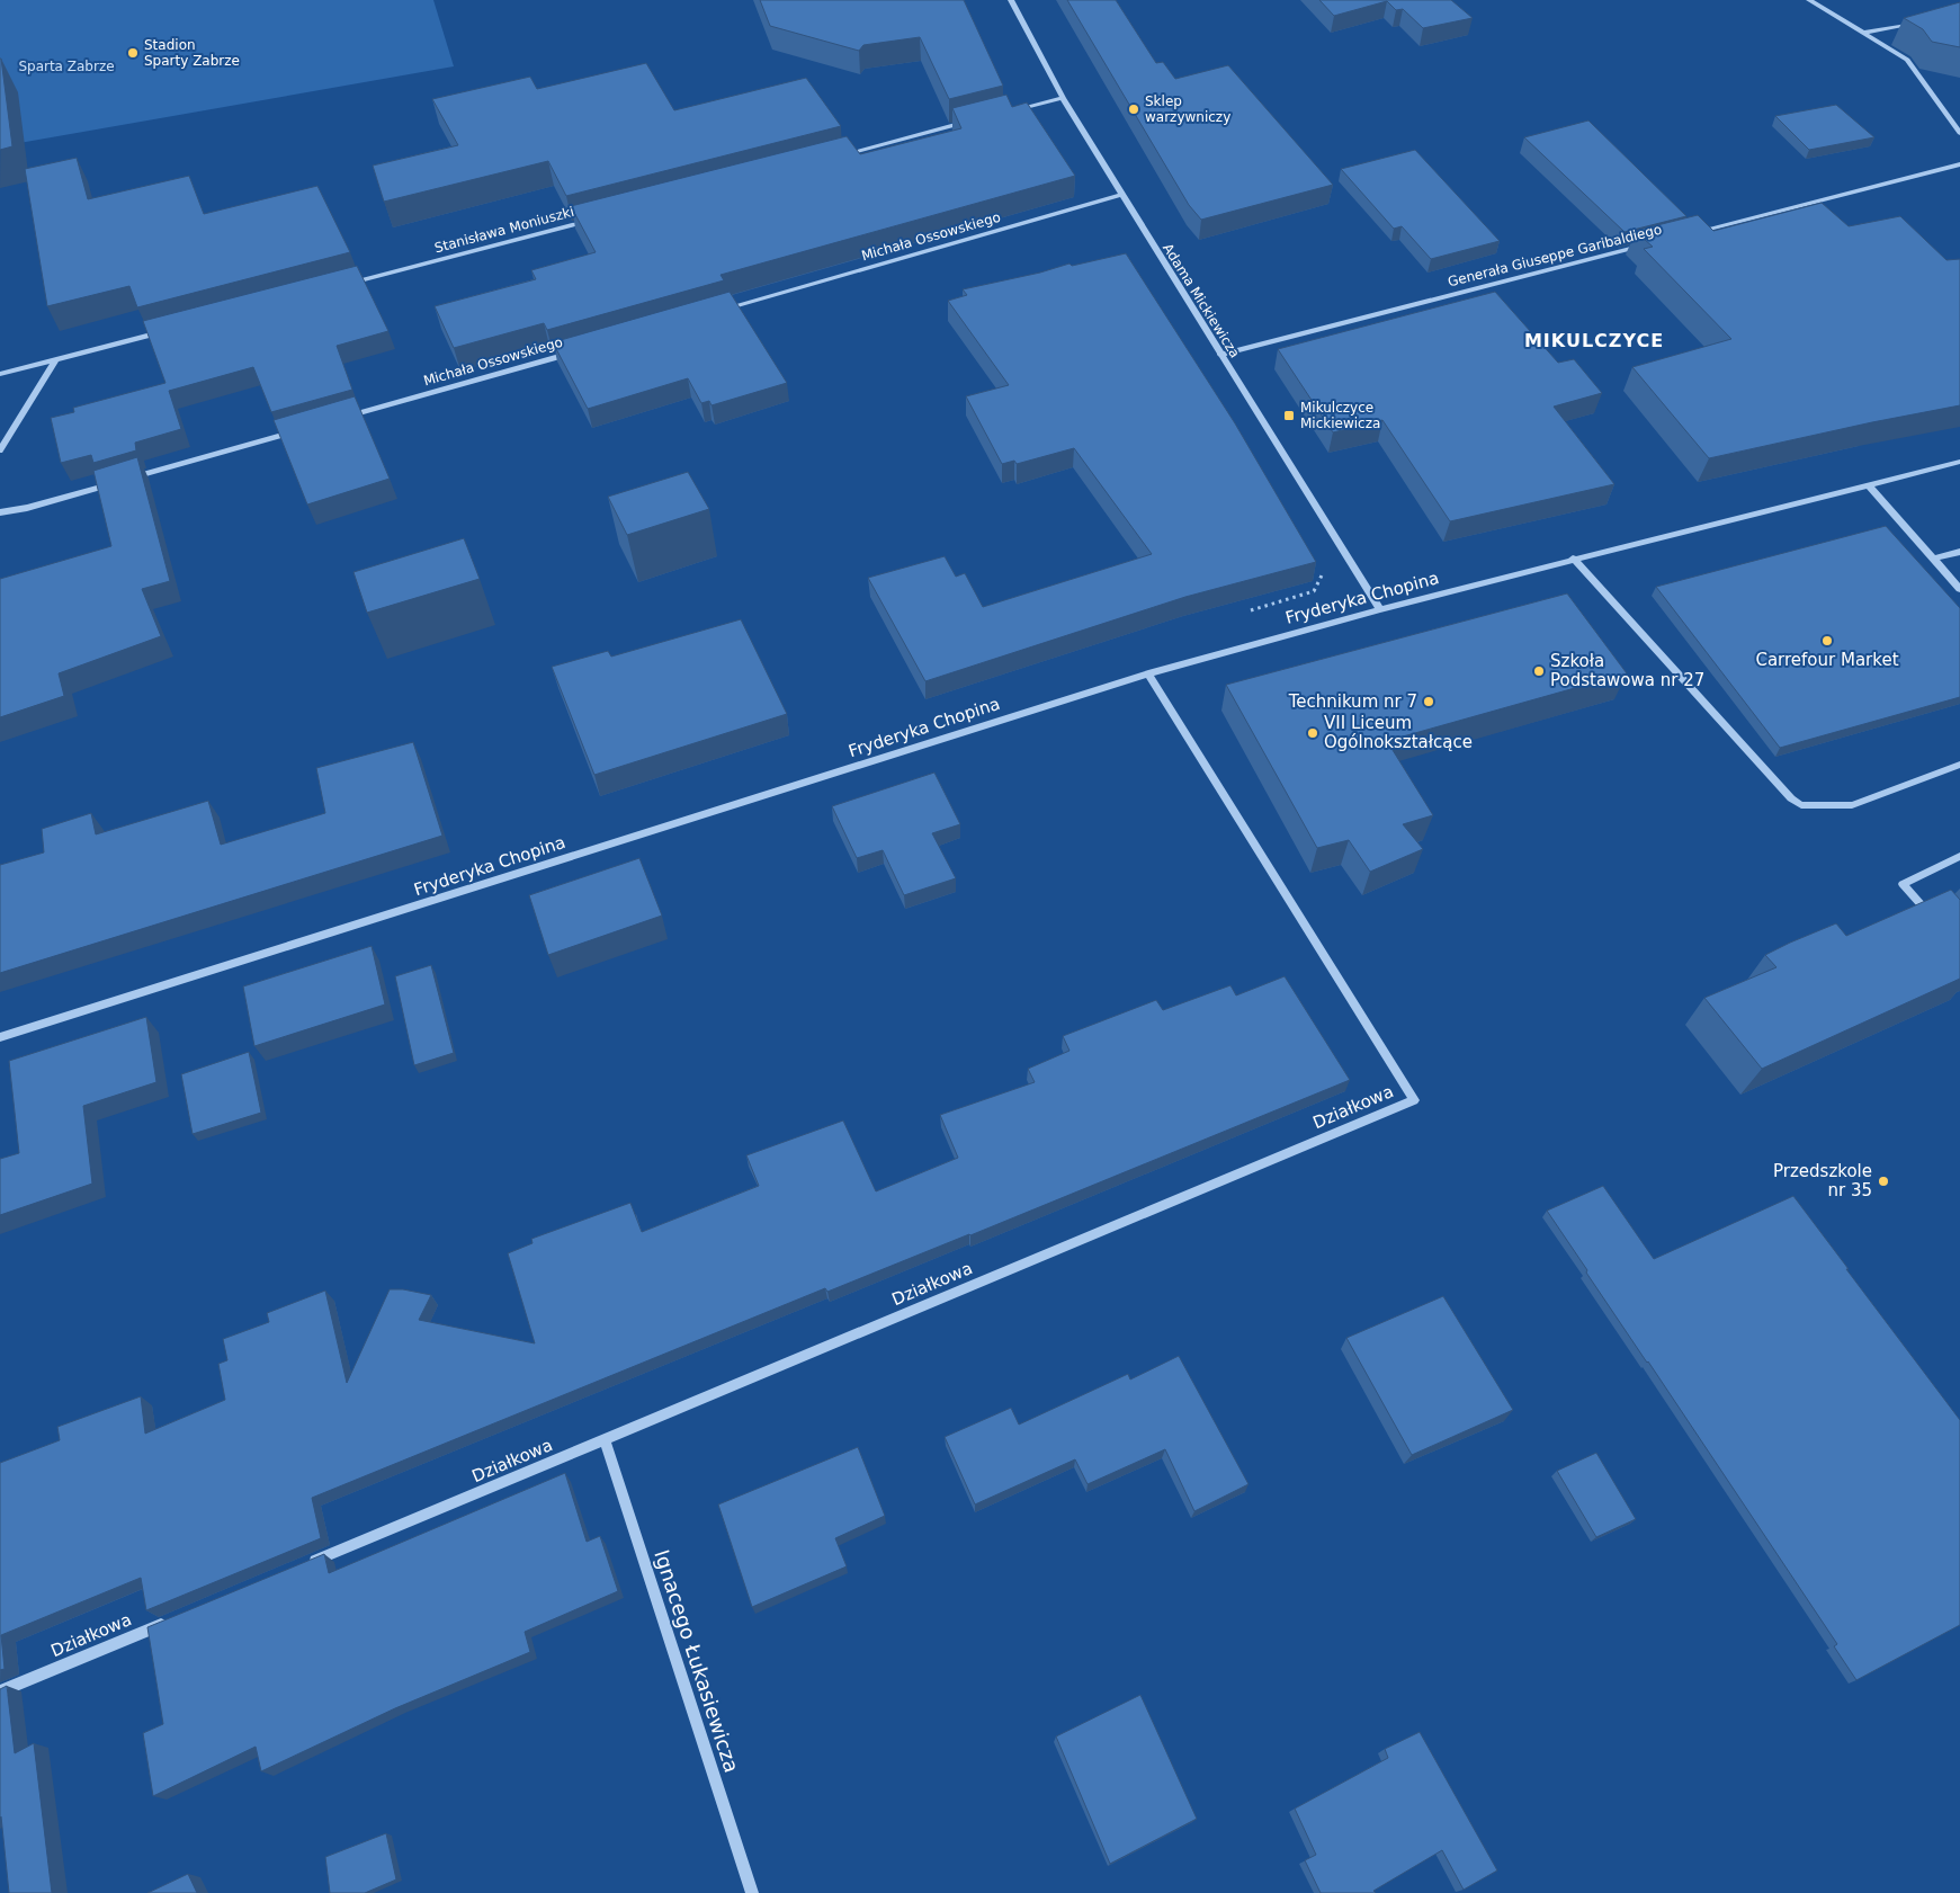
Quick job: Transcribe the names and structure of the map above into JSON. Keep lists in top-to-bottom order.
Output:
{
  "streets": {
    "street": [
      "Stanisława Moniuszki",
      "Michała Ossowskiego",
      "Generała Giuseppe Garibaldiego",
      "Adama Mickiewicza",
      "Fryderyka Chopina",
      "Działkowa",
      "Ignacego Łukasiewicza"
    ]
  },
  "crossings": [
    ["Michała Ossowskiego", "Adama Mickiewicza"],
    ["Generała Giuseppe Garibaldiego", "Adama Mickiewicza"],
    ["Adama Mickiewicza", "Fryderyka Chopina"],
    ["Fryderyka Chopina", "Działkowa"],
    ["Działkowa", "Ignacego Łukasiewicza"]
  ],
  "districts": ["MIKULCZYCE"],
  "parks": ["Sparta Zabrze"],
  "places": {
    "other": [
      "Stadion Sparty Zabrze",
      "Sklep warzywniczy",
      "Carrefour Market",
      "Szkoła Podstawowa nr 27",
      "Technikum nr 7",
      "VII Liceum Ogólnokształcące",
      "Przedszkole nr 35"
    ],
    "transit": ["Mikulczyce Mickiewicza"]
  }
}
